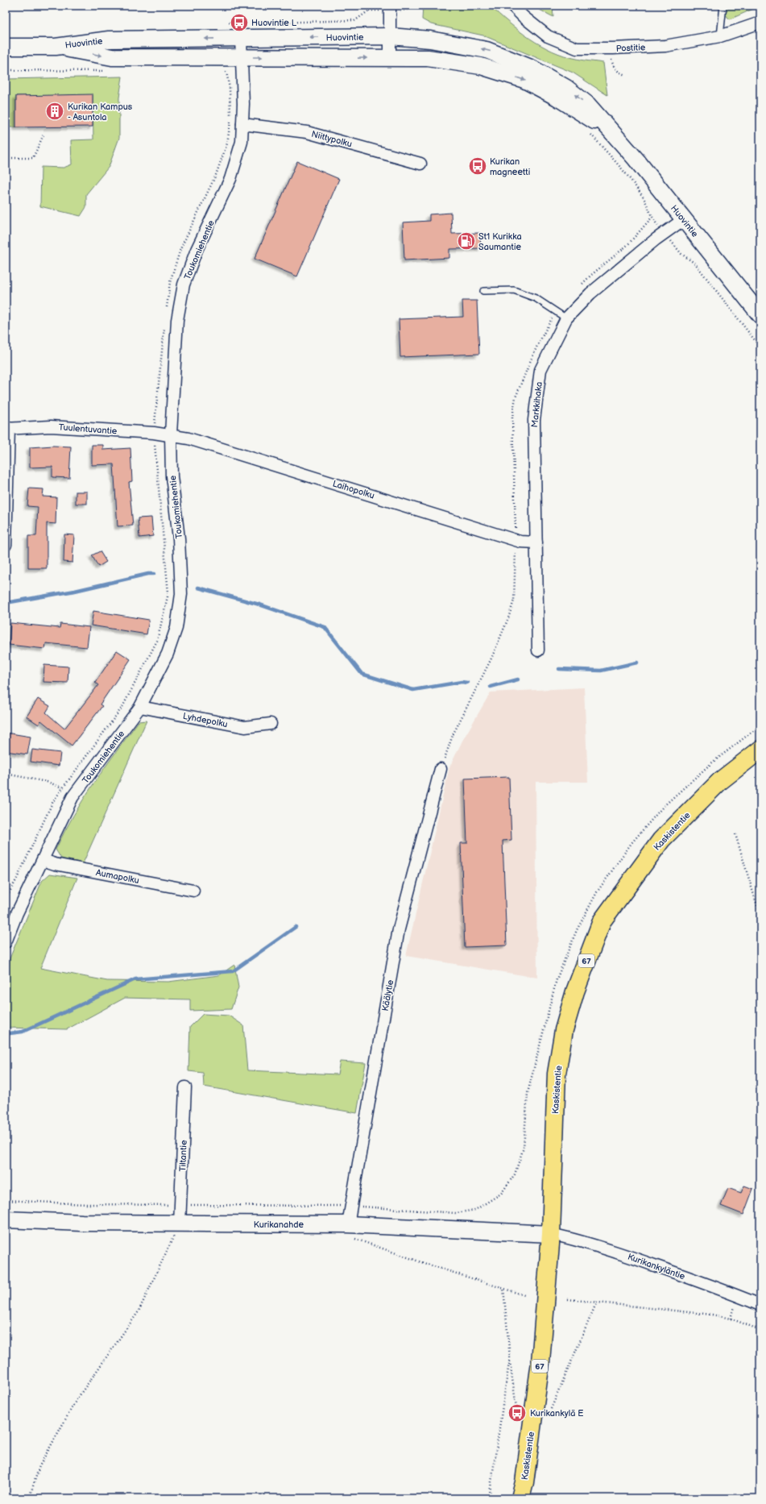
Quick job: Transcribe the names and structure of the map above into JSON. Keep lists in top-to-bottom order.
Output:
{
  "streets": {
    "main road": [
      "Huovintie",
      "Kaskistentie",
      "67",
      "Kurikanahde"
    ],
    "street": [
      "Postitie",
      "Niittypolku",
      "Toukomiehentie",
      "Markkihaka",
      "Tuulentuvantie",
      "Laihopolku",
      "Lyhdepolku",
      "Aumapolku",
      "Käälytie",
      "Tiltantie",
      "Kurikankyläntie"
    ]
  },
  "crossings": [
    ["Huovintie", "Toukomiehentie"],
    ["Huovintie", "Markkihaka"],
    ["Niittypolku", "Toukomiehentie"],
    ["Toukomiehentie", "Tuulentuvantie"],
    ["Toukomiehentie", "Laihopolku"],
    ["Toukomiehentie", "Lyhdepolku"],
    ["Toukomiehentie", "Aumapolku"],
    ["Markkihaka", "Laihopolku"],
    ["Tuulentuvantie", "Laihopolku"],
    ["Kaskistentie", "Kurikanahde"],
    ["Kaskistentie", "Kurikankyläntie"],
    ["Käälytie", "Kurikanahde"],
    ["Tiltantie", "Kurikanahde"],
    ["Kurikanahde", "Kurikankyläntie"]
  ],
  "places": {
    "bus stop": ["Huovintie L", "Kurikan magneetti", "Kurikankylä E"],
    "building": ["Kurikan Kampus - Asuntola"],
    "fuel station": ["St1 Kurikka Saumantie"]
  }
}
